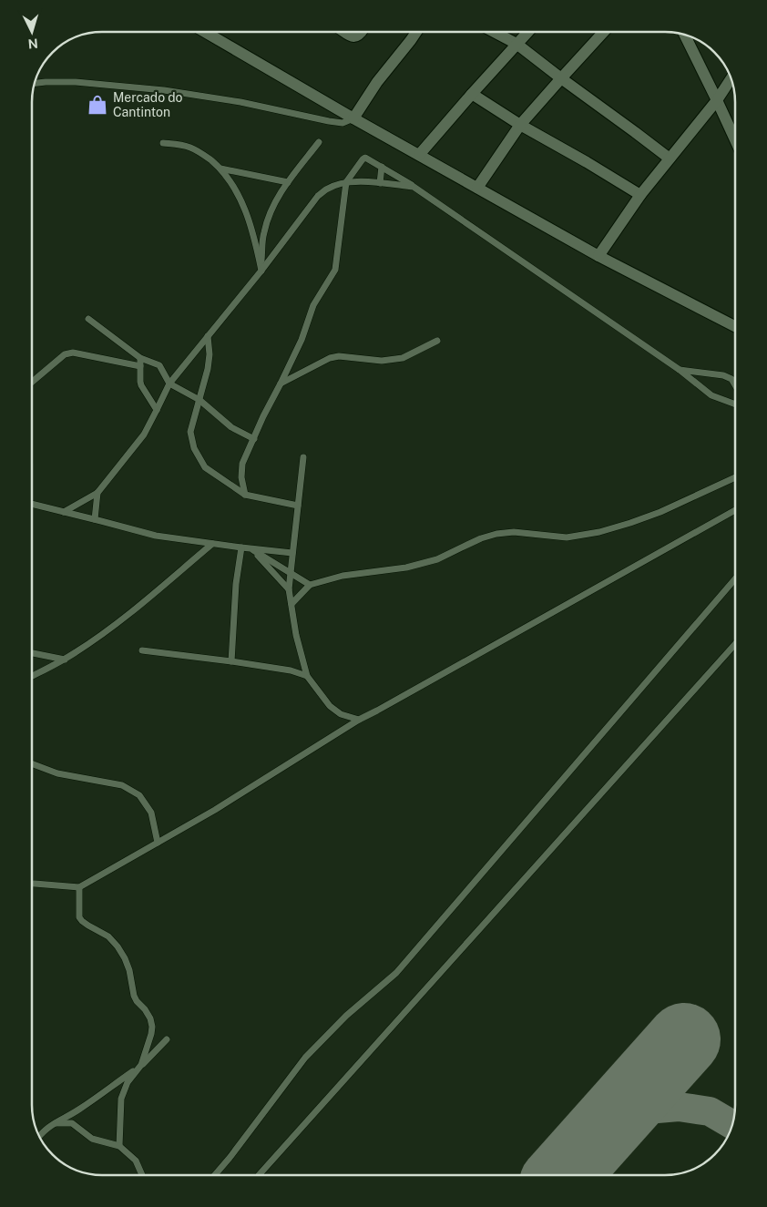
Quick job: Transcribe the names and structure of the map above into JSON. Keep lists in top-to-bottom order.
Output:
{
  "places": {
    "shop": ["Mercado do Cantinton"]
  },
  "north": "bottom"
}
